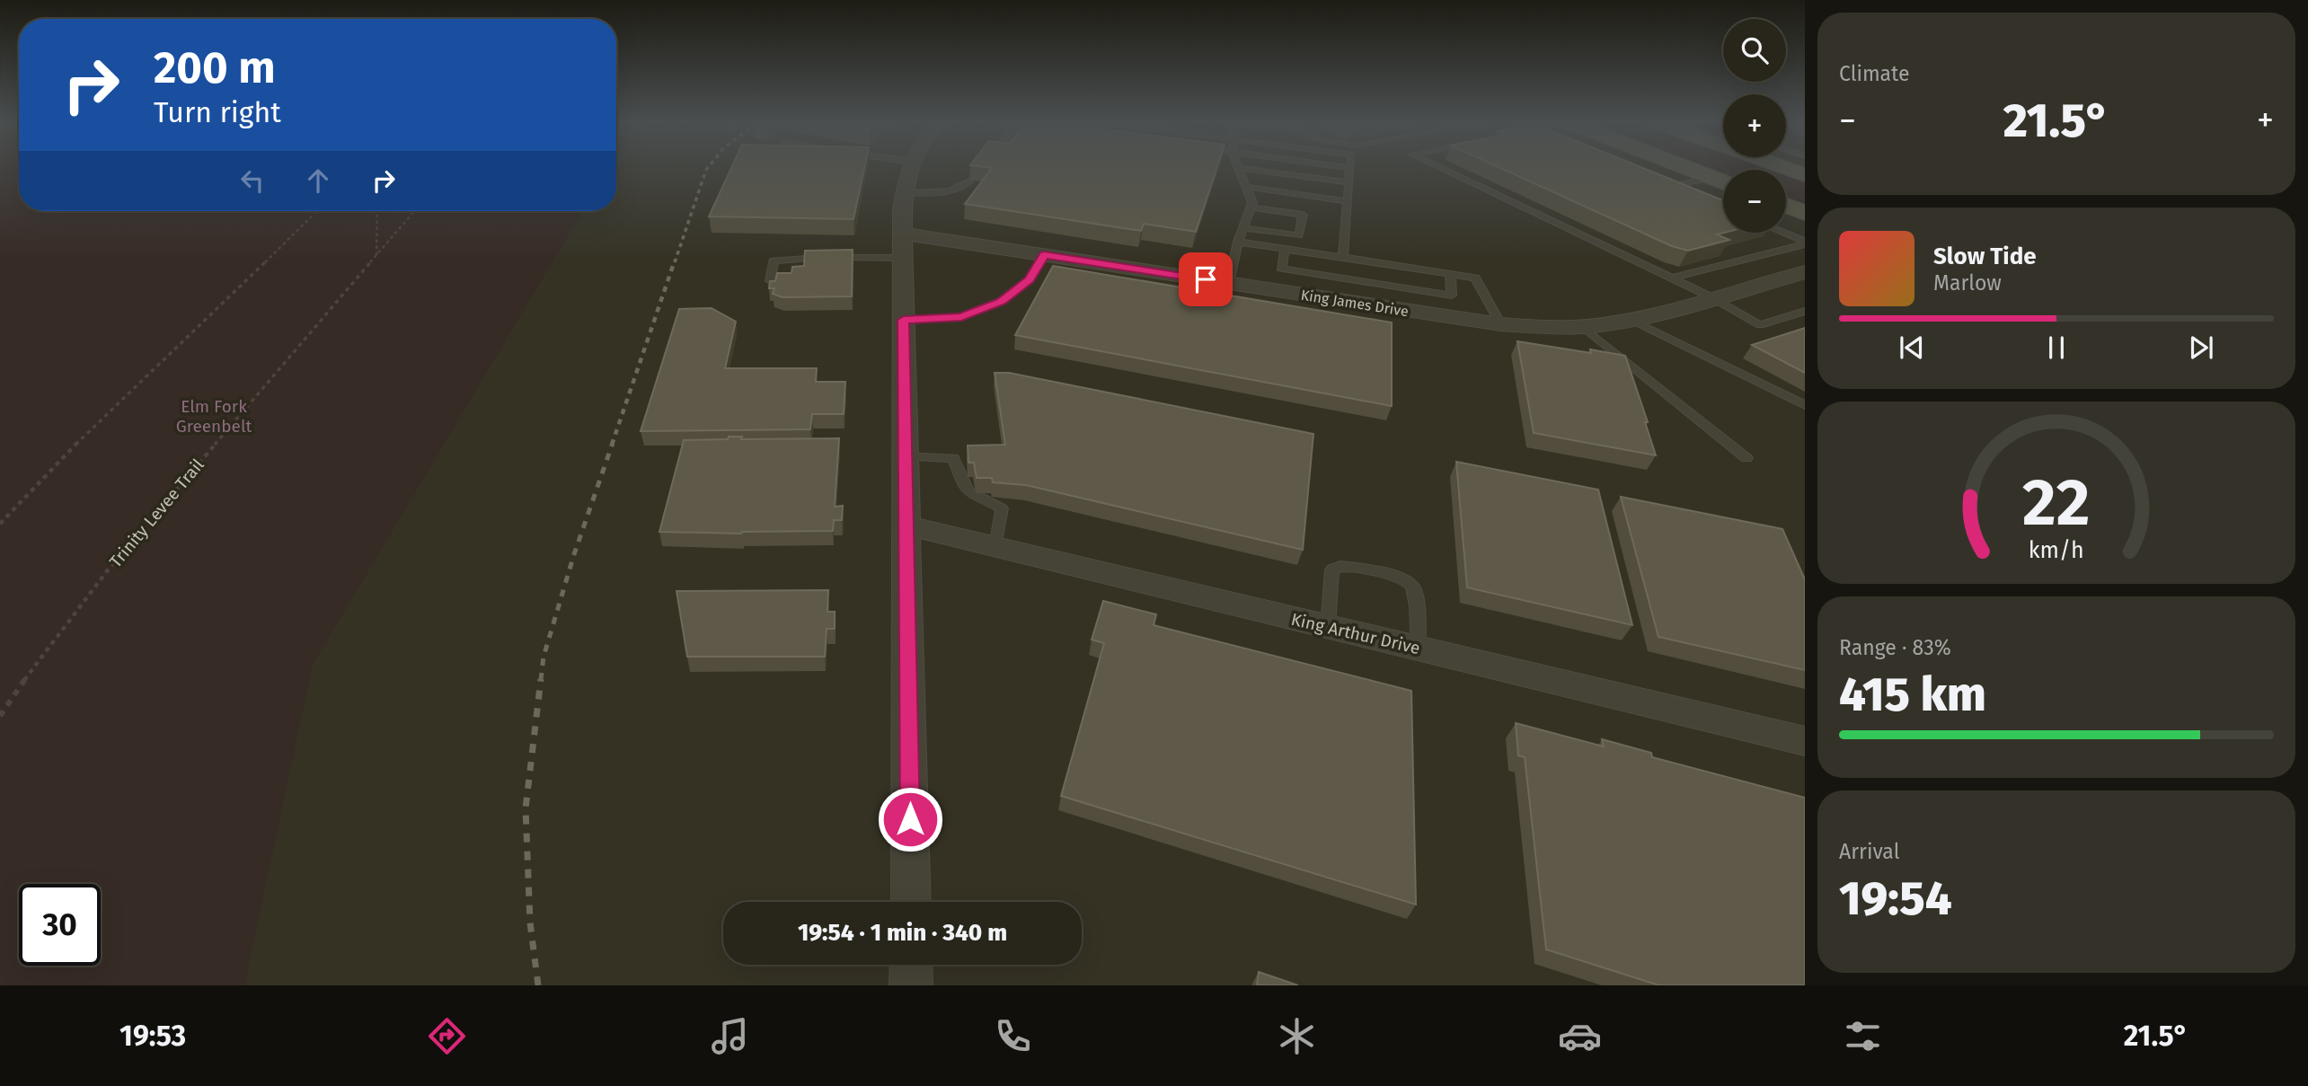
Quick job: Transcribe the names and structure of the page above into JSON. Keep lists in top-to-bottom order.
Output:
{
  "streets": {
    "street": ["King James Drive", "King Arthur Drive"],
    "path": ["Trinity Levee Trail"]
  },
  "parks": ["Elm Fork Greenbelt"],
  "page": {
    "tile": [
      "Climate",
      ["Range · 83%", "415 km"],
      ["Arrival", "19:54"]
    ],
    "map_buttons": ["+", "−"],
    "turn": ["200 m", "Turn right"],
    "heat": ["−", "21.5°", "+"],
    "song": ["Slow Tide", "Marlow"],
    "limit": "30",
    "trip": "19:54 · 1 min · 340 m",
    "tabs": ["19:53", "21.5°"],
    "gauge": ["22", "km/h"]
  }
}
